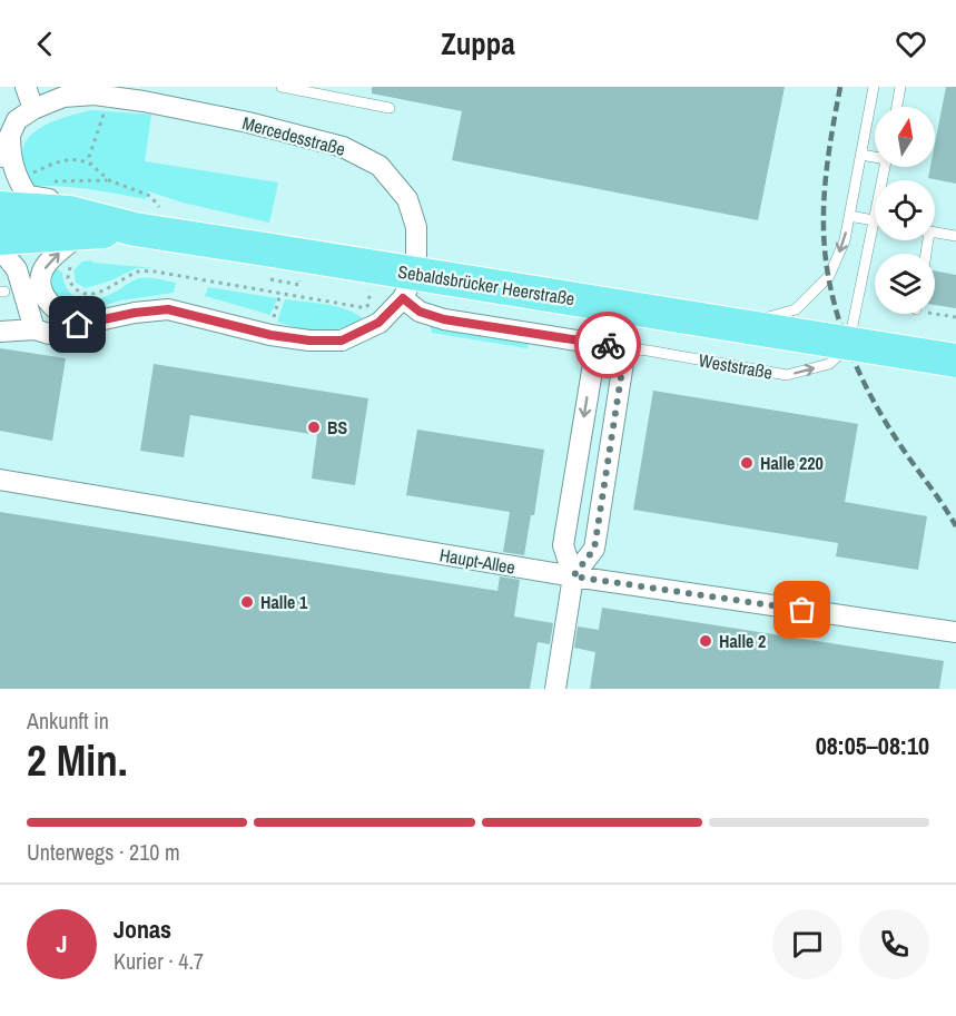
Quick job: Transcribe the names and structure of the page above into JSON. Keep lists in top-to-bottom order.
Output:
{
  "streets": {
    "main road": ["Sebaldsbrücker Heerstraße"],
    "street": ["Mercedesstraße", "Haupt-Allee"],
    "lane": ["Weststraße"]
  },
  "places": [
    "BS",
    "Halle 220",
    "Halle 1",
    "Halle 2"
  ],
  "north": "top",
  "page": {
    "header": "Zuppa",
    "heading": ["2 Min.", "Ankunft in", "08:05–08:10"],
    "panel": ["Jonas", "Kurier · 4.7"],
    "bar": "Unterwegs · 210 m",
    "round": "J"
  }
}
